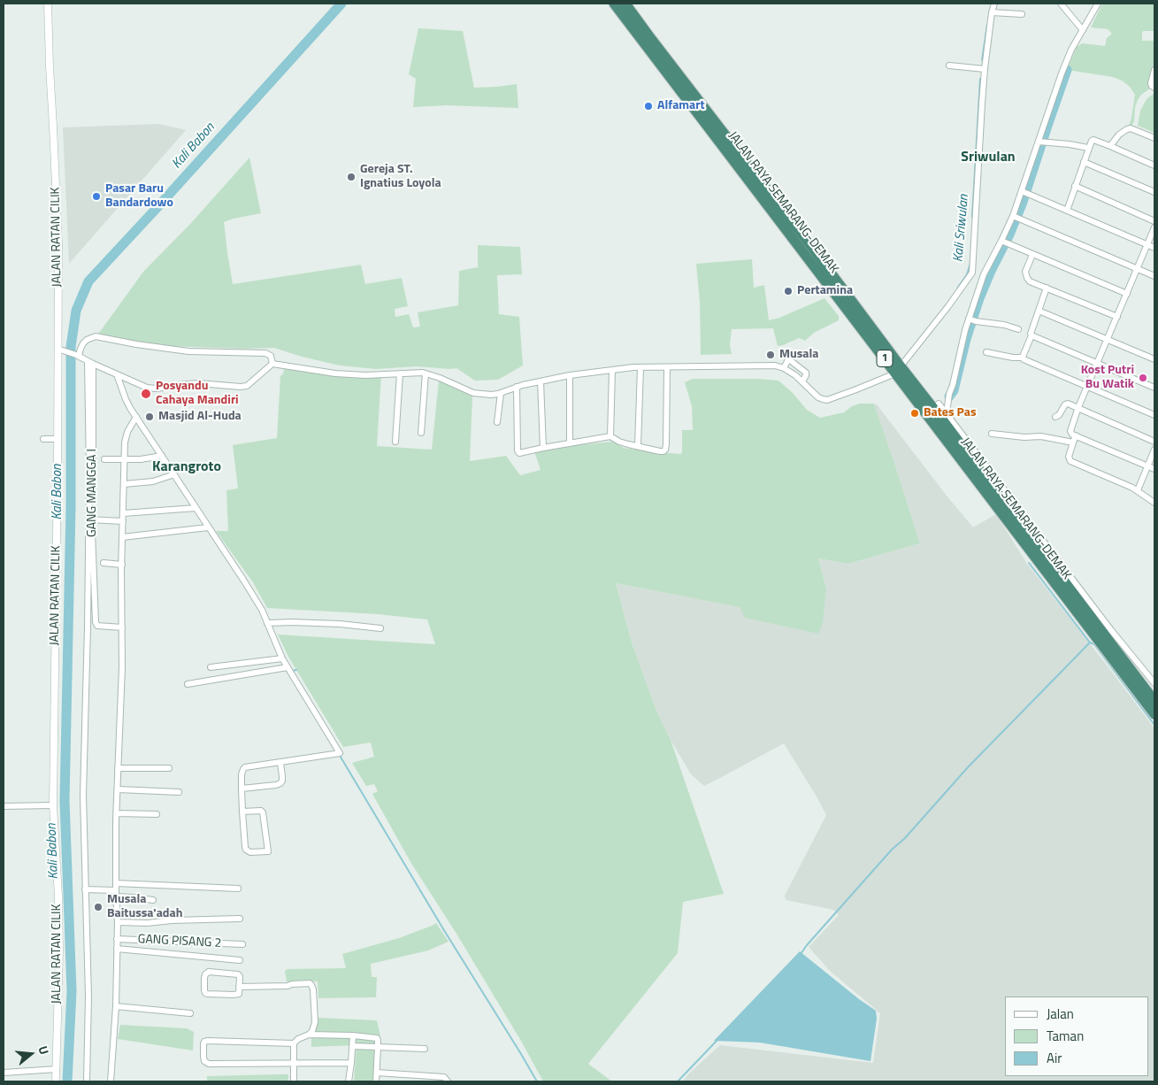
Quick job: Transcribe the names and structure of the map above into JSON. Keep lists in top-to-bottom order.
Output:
{
  "streets": {
    "highway": ["JALAN RAYA SEMARANG-DEMAK", "1"],
    "street": ["JALAN RATAN CILIK", "GANG MANGGA I", "GANG PISANG 2"]
  },
  "districts": ["Sriwulan", "Karangroto"],
  "water": ["Kali Babon", "Kali Sriwulan"],
  "places": [
    "Alfamart",
    "Gereja ST. Ignatius Loyola",
    "Pasar Baru Bandardowo",
    "Pertamina",
    "Musala",
    "Kost Putri Bu Watik",
    "Posyandu Cahaya Mandiri",
    "Bates Pas",
    "Masjid Al-Huda",
    "Musala Baitussa'adah"
  ],
  "legend": ["Jalan", "Taman", "Air"],
  "north": "right"
}
